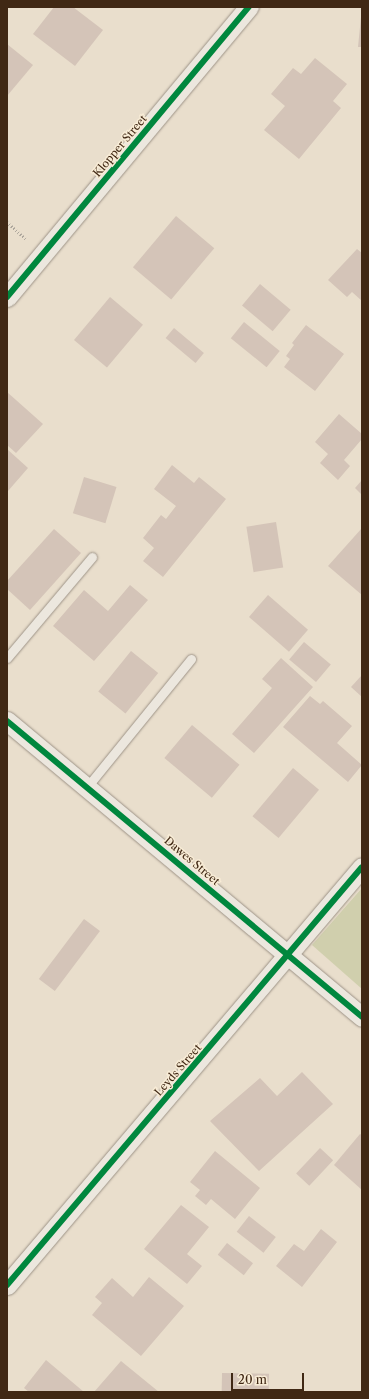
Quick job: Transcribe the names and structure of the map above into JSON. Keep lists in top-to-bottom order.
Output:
{
  "streets": {
    "street": ["Klopper Street", "Dawes Street", "Leyds Street"]
  },
  "crossings": [
    ["Dawes Street", "Leyds Street"]
  ],
  "scale_bar": "20 m"
}
